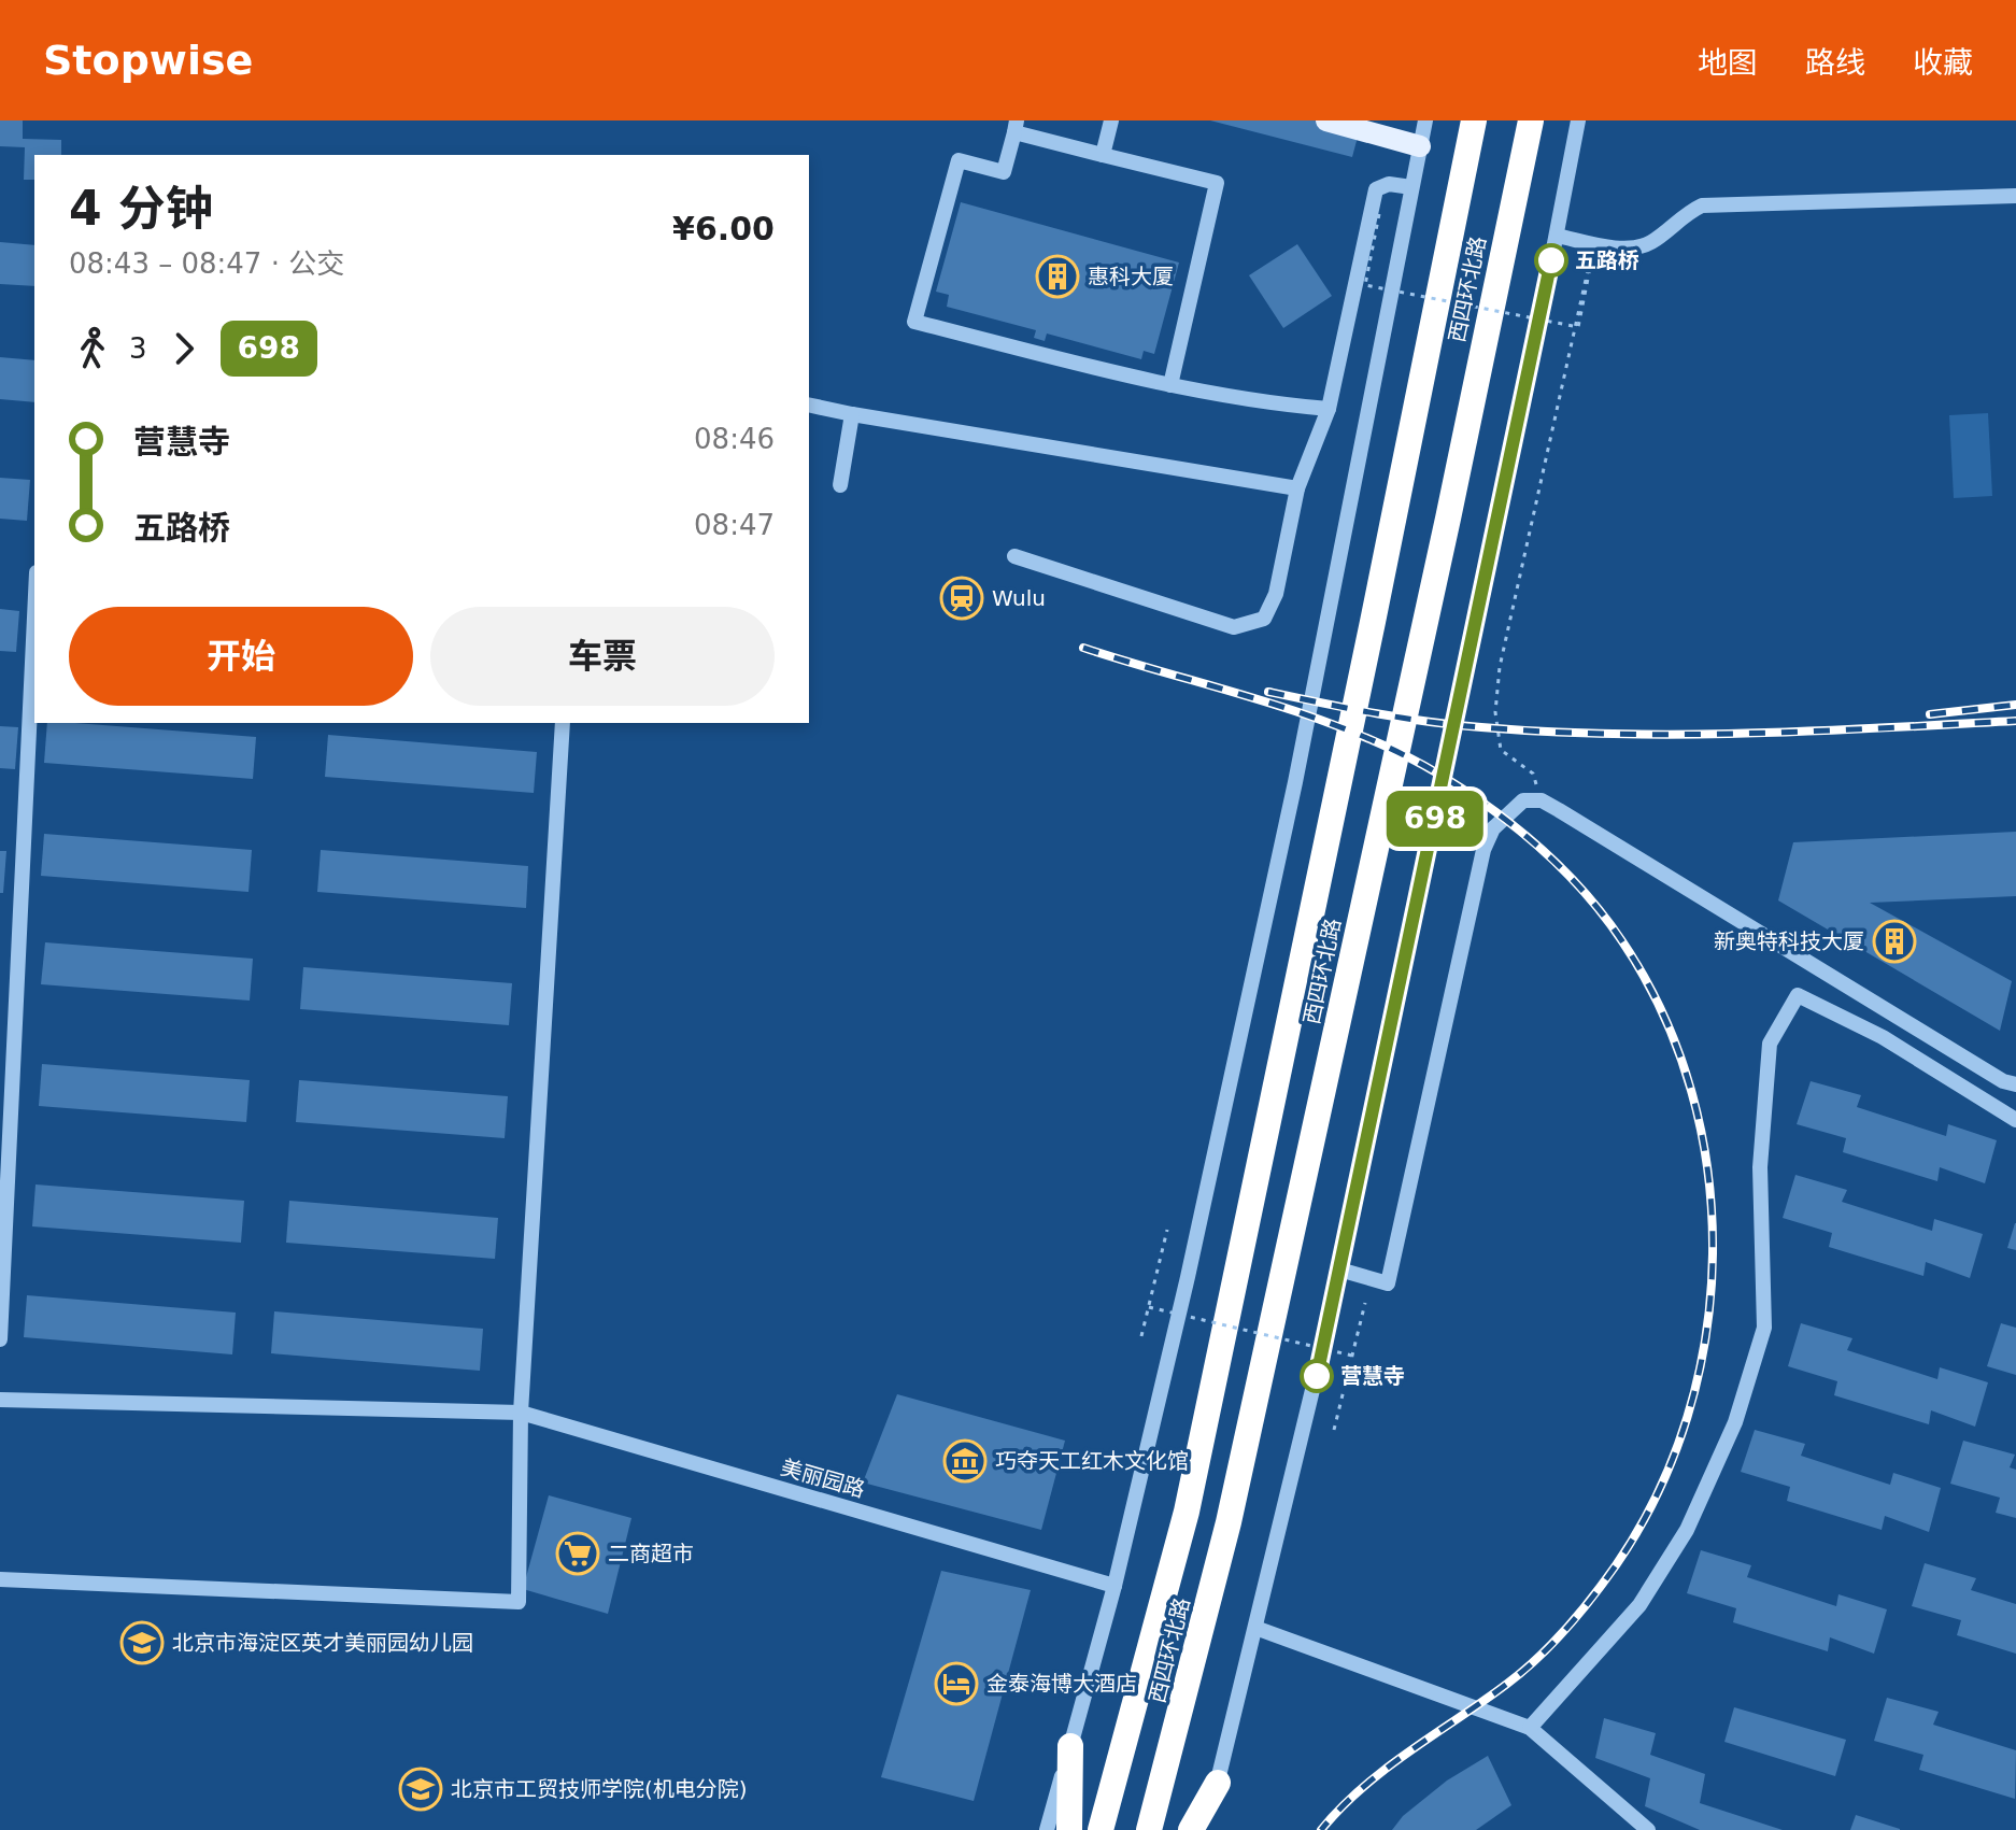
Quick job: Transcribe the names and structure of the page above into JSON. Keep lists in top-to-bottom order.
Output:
{
  "streets": {
    "highway": ["西四环北路"],
    "street": ["美丽园路"]
  },
  "places": {
    "other": ["五路桥", "营慧寺"],
    "building": ["惠科大厦", "新奥特科技大厦"],
    "station": ["Wulu"],
    "museum": ["巧夺天工红木文化馆"],
    "supermarket": ["二商超市"],
    "school or university": ["北京市海淀区英才美丽园幼儿园", "北京市工贸技师学院(机电分院)"],
    "hotel": ["金泰海博大酒店"]
  },
  "lines": ["bus line 698"],
  "page": {
    "header": "Stopwise",
    "nav": ["地图", "路线", "收藏"],
    "on_map": "698",
    "heading": ["4 分钟", "08:43 – 08:47 · 公交", "¥6.00"],
    "legs": ["3", "698"],
    "list": [
      {
        "name": "营慧寺",
        "value": "08:46"
      },
      {
        "name": "五路桥",
        "value": "08:47"
      }
    ],
    "buttons": ["开始", "车票"]
  }
}
